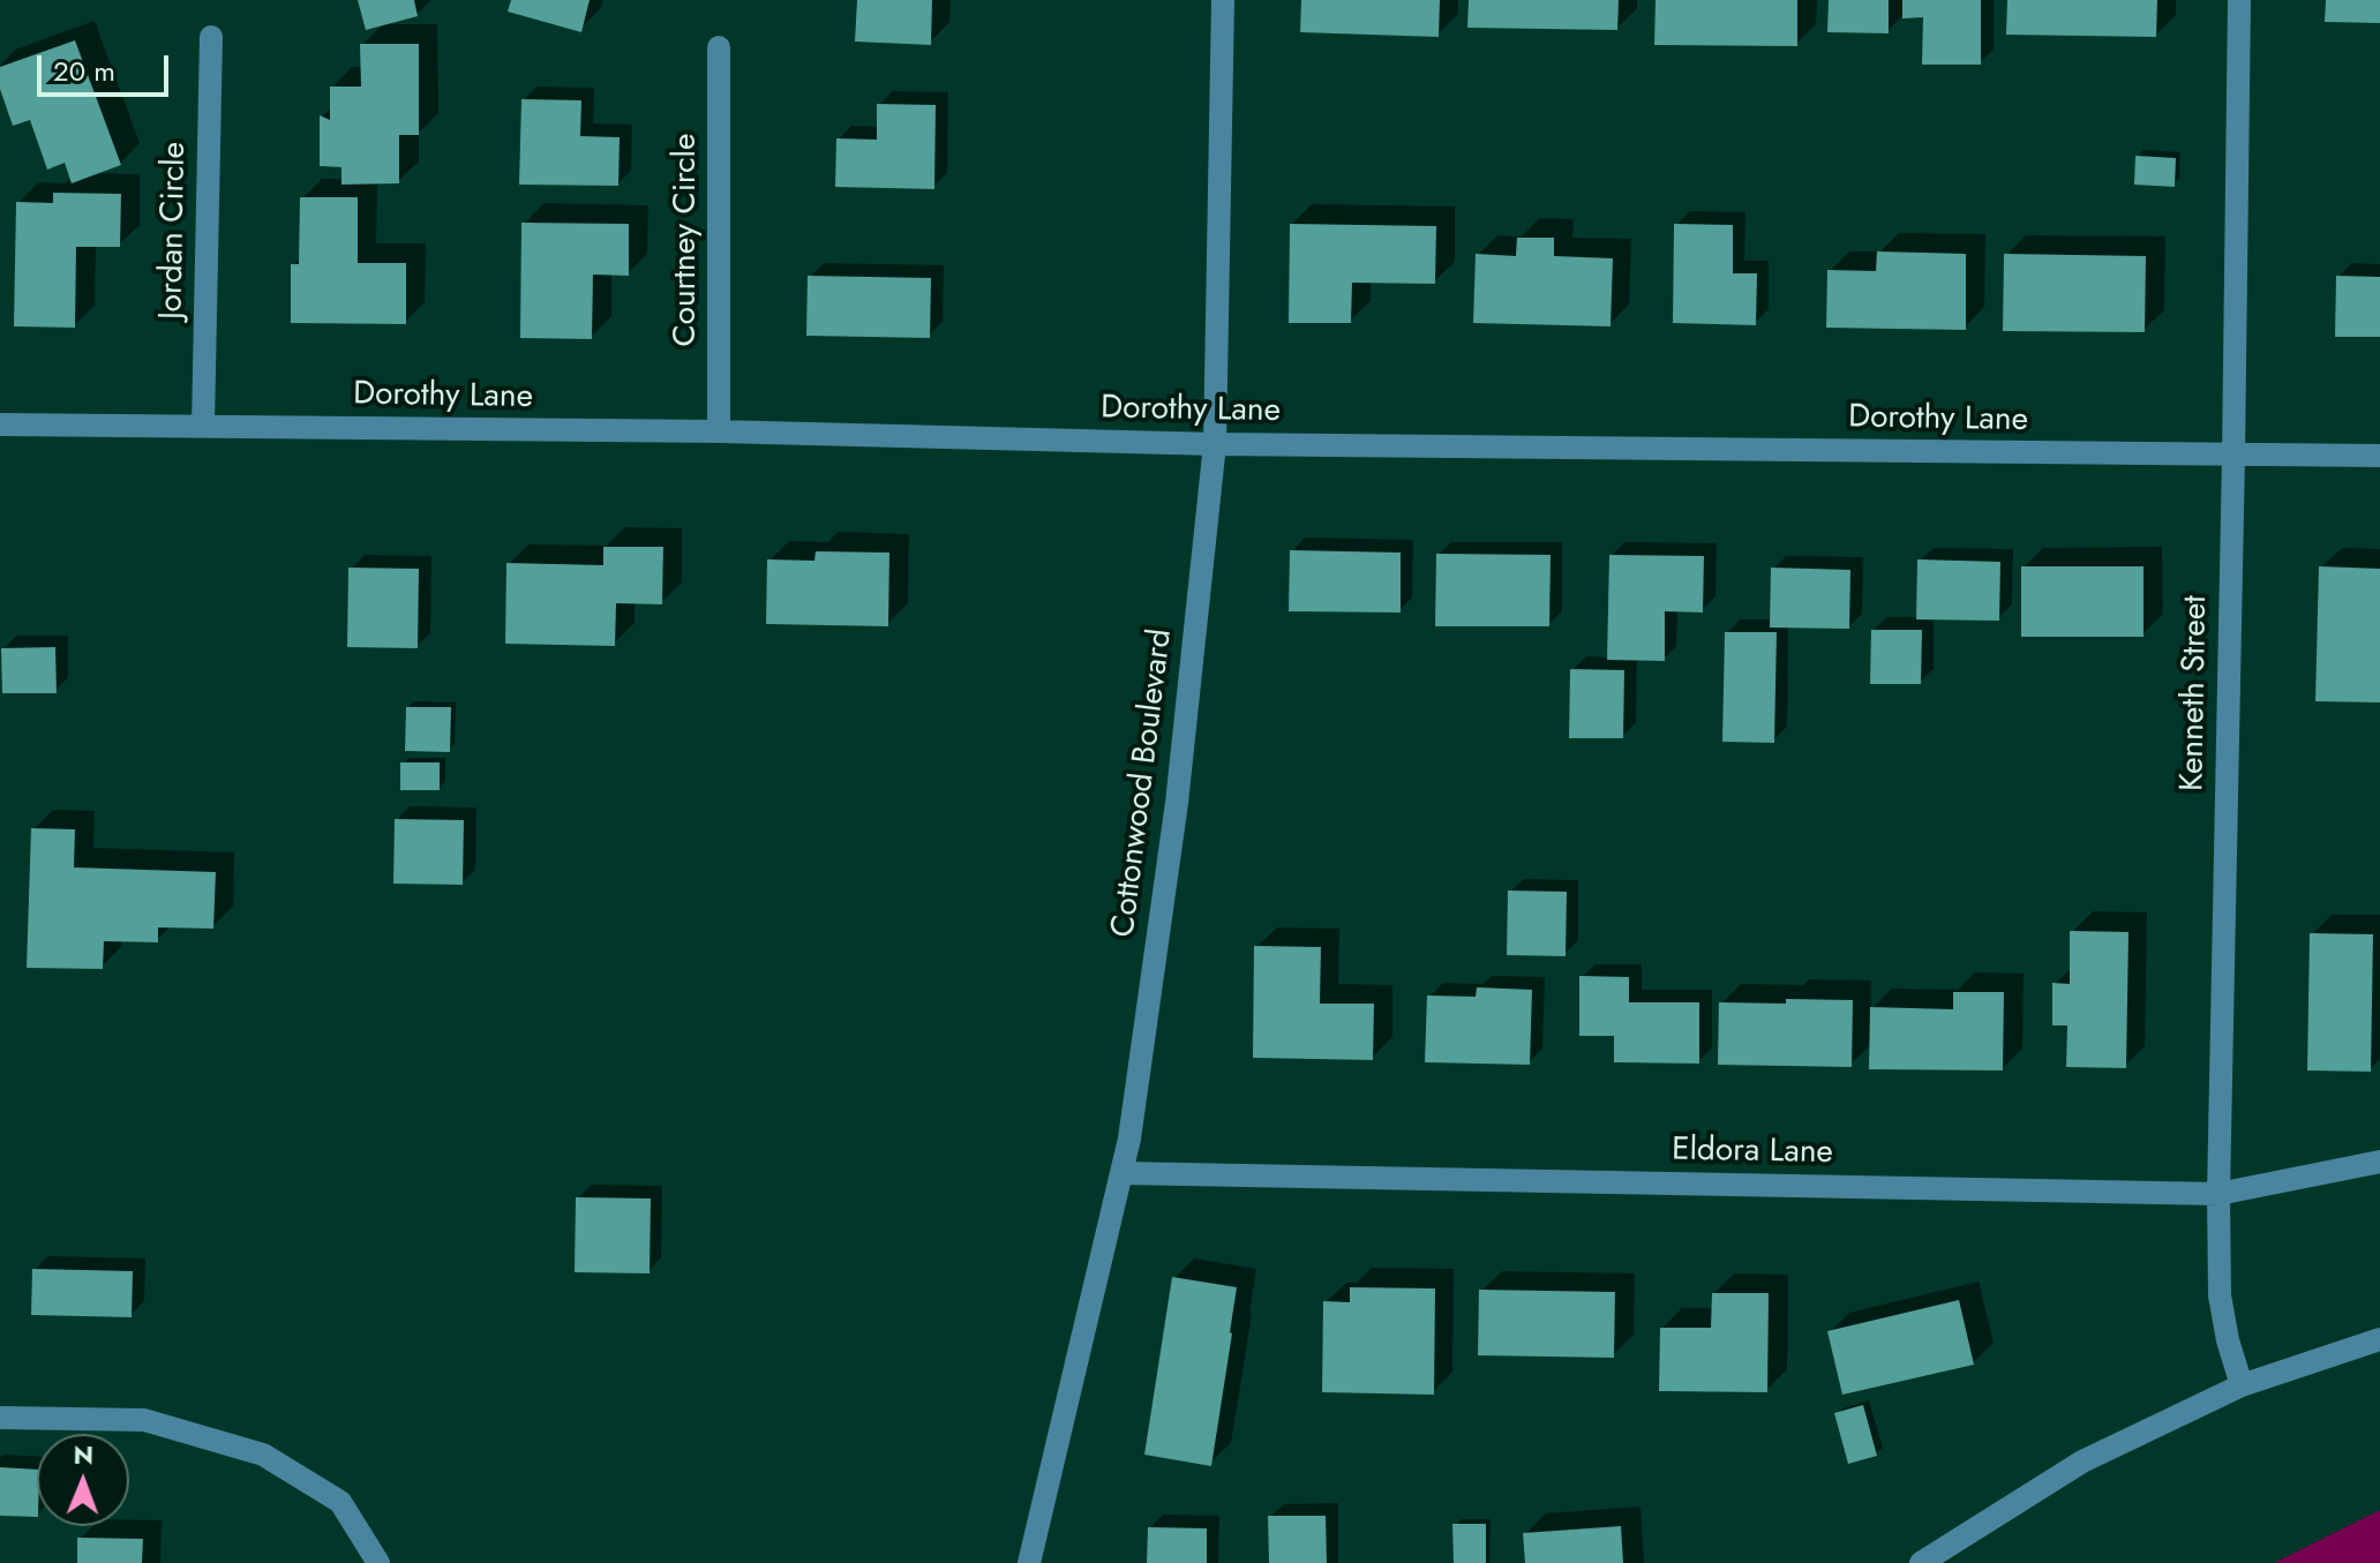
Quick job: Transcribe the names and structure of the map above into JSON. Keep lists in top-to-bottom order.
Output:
{
  "streets": {
    "street": [
      "Jordan Circle",
      "Courtney Circle",
      "Dorothy Lane",
      "Kenneth Street",
      "Cottonwood Boulevard",
      "Eldora Lane"
    ]
  },
  "crossings": [
    ["Jordan Circle", "Dorothy Lane"],
    ["Courtney Circle", "Dorothy Lane"],
    ["Dorothy Lane", "Kenneth Street"],
    ["Dorothy Lane", "Cottonwood Boulevard"],
    ["Kenneth Street", "Eldora Lane"],
    ["Cottonwood Boulevard", "Eldora Lane"]
  ],
  "scale_bar": "20 m",
  "north": "top"
}
